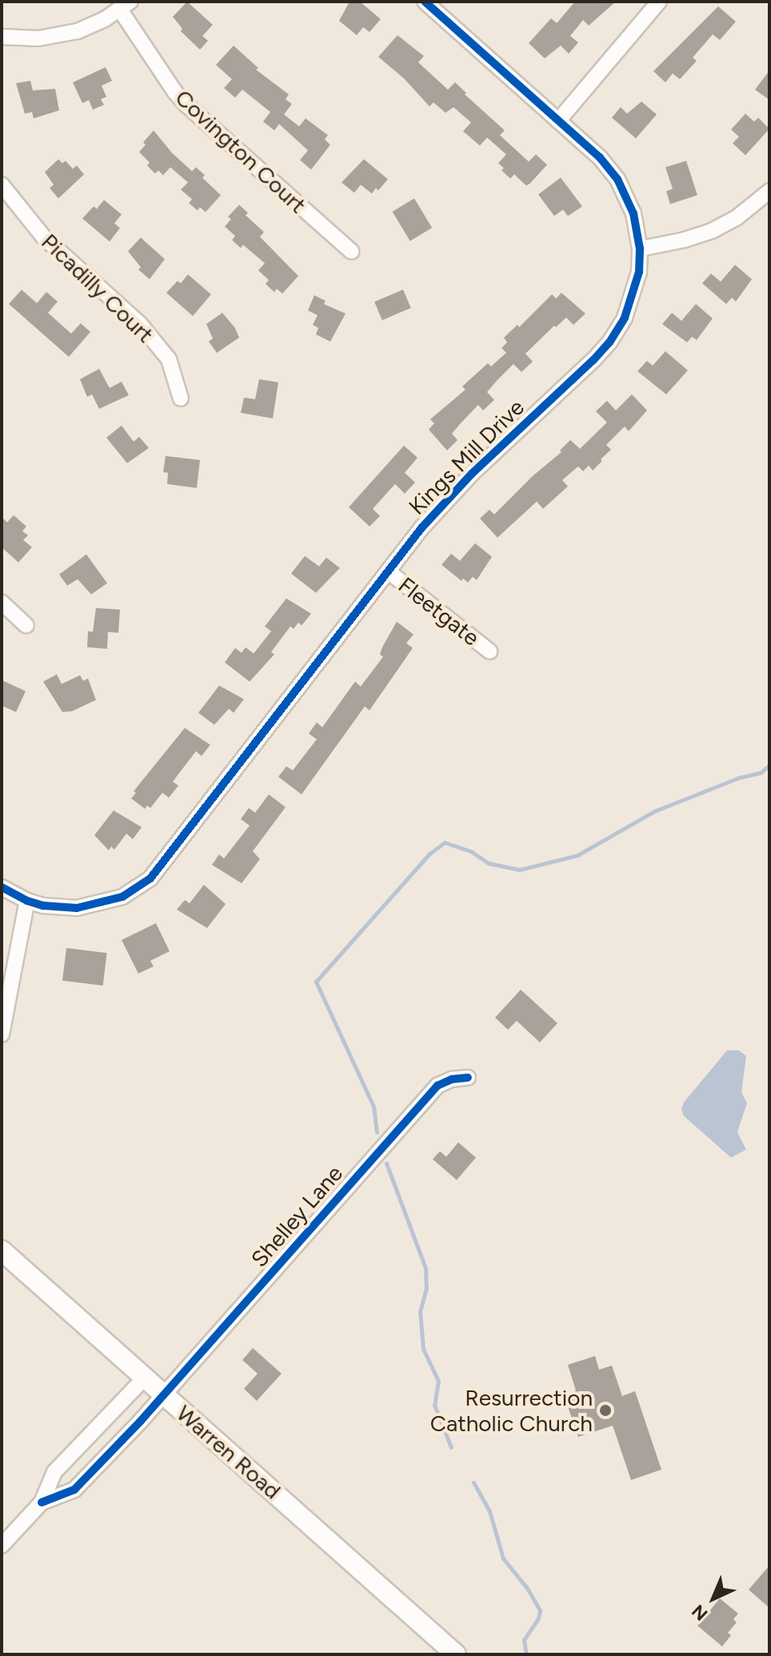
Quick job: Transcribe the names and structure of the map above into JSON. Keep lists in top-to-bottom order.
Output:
{
  "streets": {
    "street": [
      "Covington Court",
      "Picadilly Court",
      "Kings Mill Drive",
      "Fleetgate",
      "Shelley Lane",
      "Warren Road"
    ]
  },
  "crossings": [
    ["Kings Mill Drive", "Fleetgate"],
    ["Shelley Lane", "Warren Road"]
  ],
  "places": ["Resurrection Catholic Church"],
  "north": "bottom left"
}
